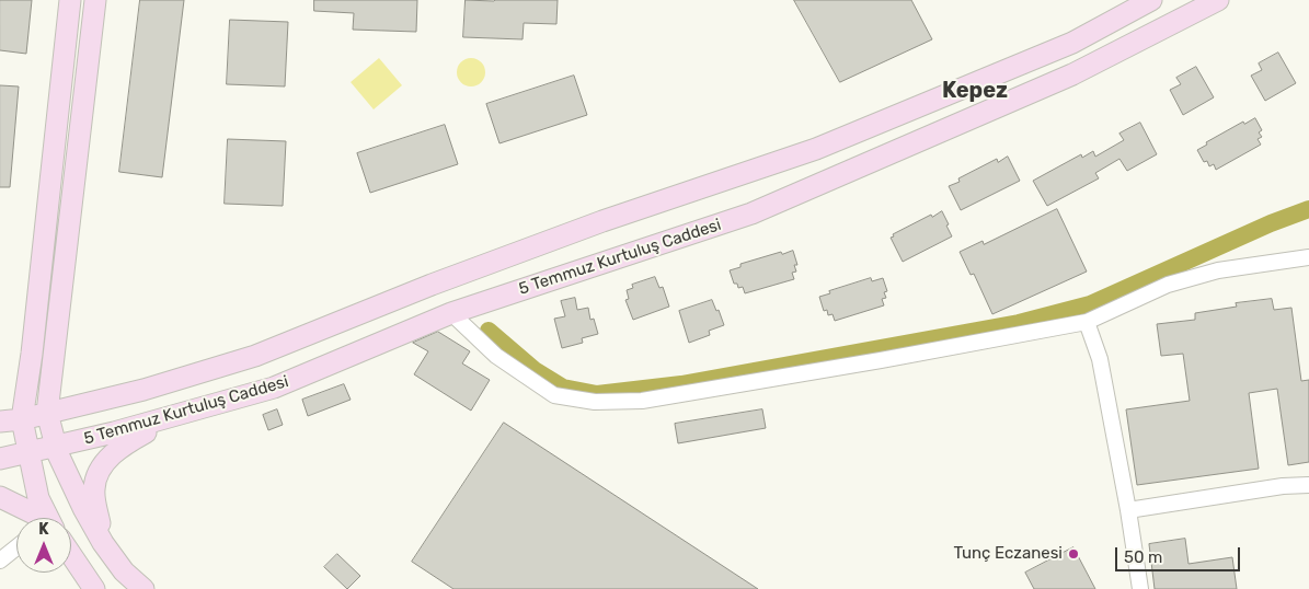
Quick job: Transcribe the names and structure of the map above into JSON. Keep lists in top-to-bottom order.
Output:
{
  "streets": {
    "main road": ["5 Temmuz Kurtuluş Caddesi"]
  },
  "districts": ["Kepez"],
  "places": ["Tunç Eczanesi"],
  "scale_bar": "50 m",
  "north": "top"
}
